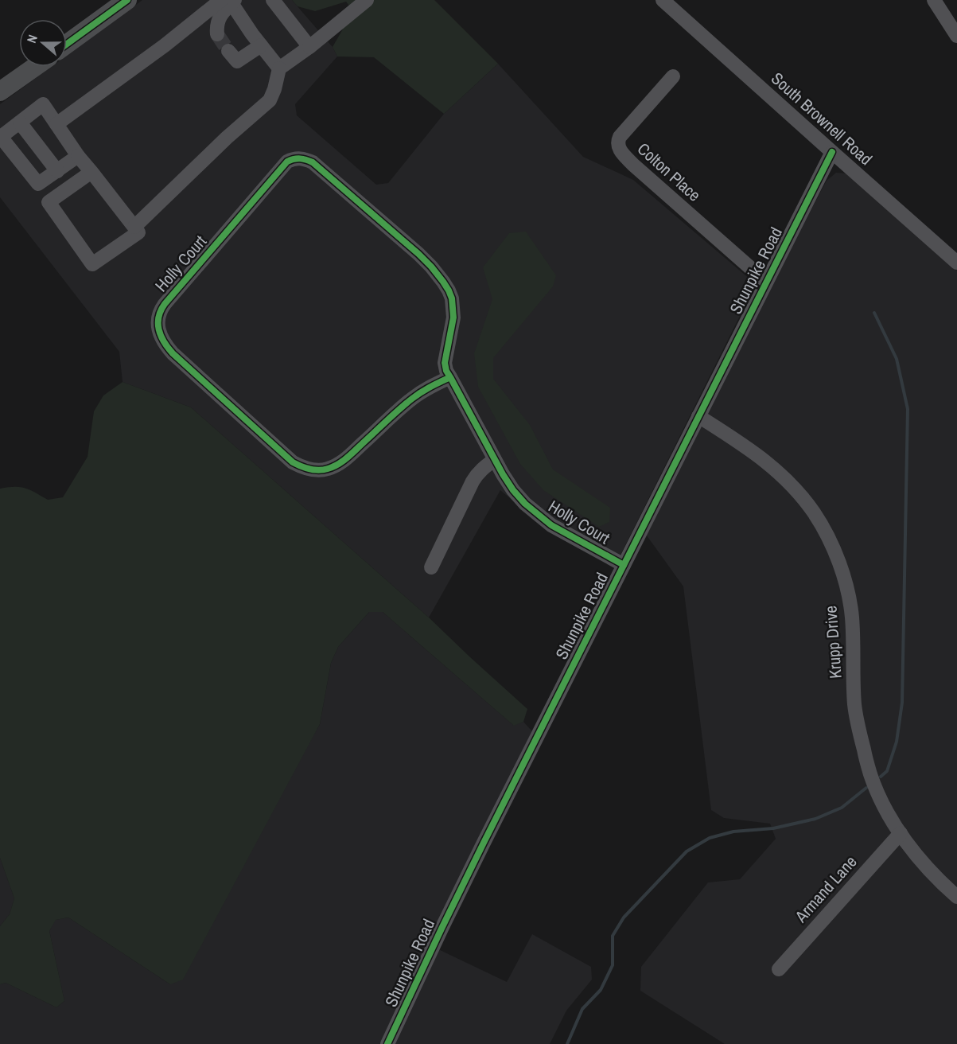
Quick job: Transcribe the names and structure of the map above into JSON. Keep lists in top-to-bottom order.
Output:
{
  "streets": {
    "street": [
      "South Brownell Road",
      "Colton Place",
      "Holly Court",
      "Shunpike Road",
      "Krupp Drive",
      "Armand Lane"
    ]
  },
  "crossings": [
    ["South Brownell Road", "Shunpike Road"],
    ["Colton Place", "Shunpike Road"],
    ["Holly Court", "Shunpike Road"],
    ["Shunpike Road", "Krupp Drive"],
    ["Krupp Drive", "Armand Lane"]
  ],
  "north": "left"
}
